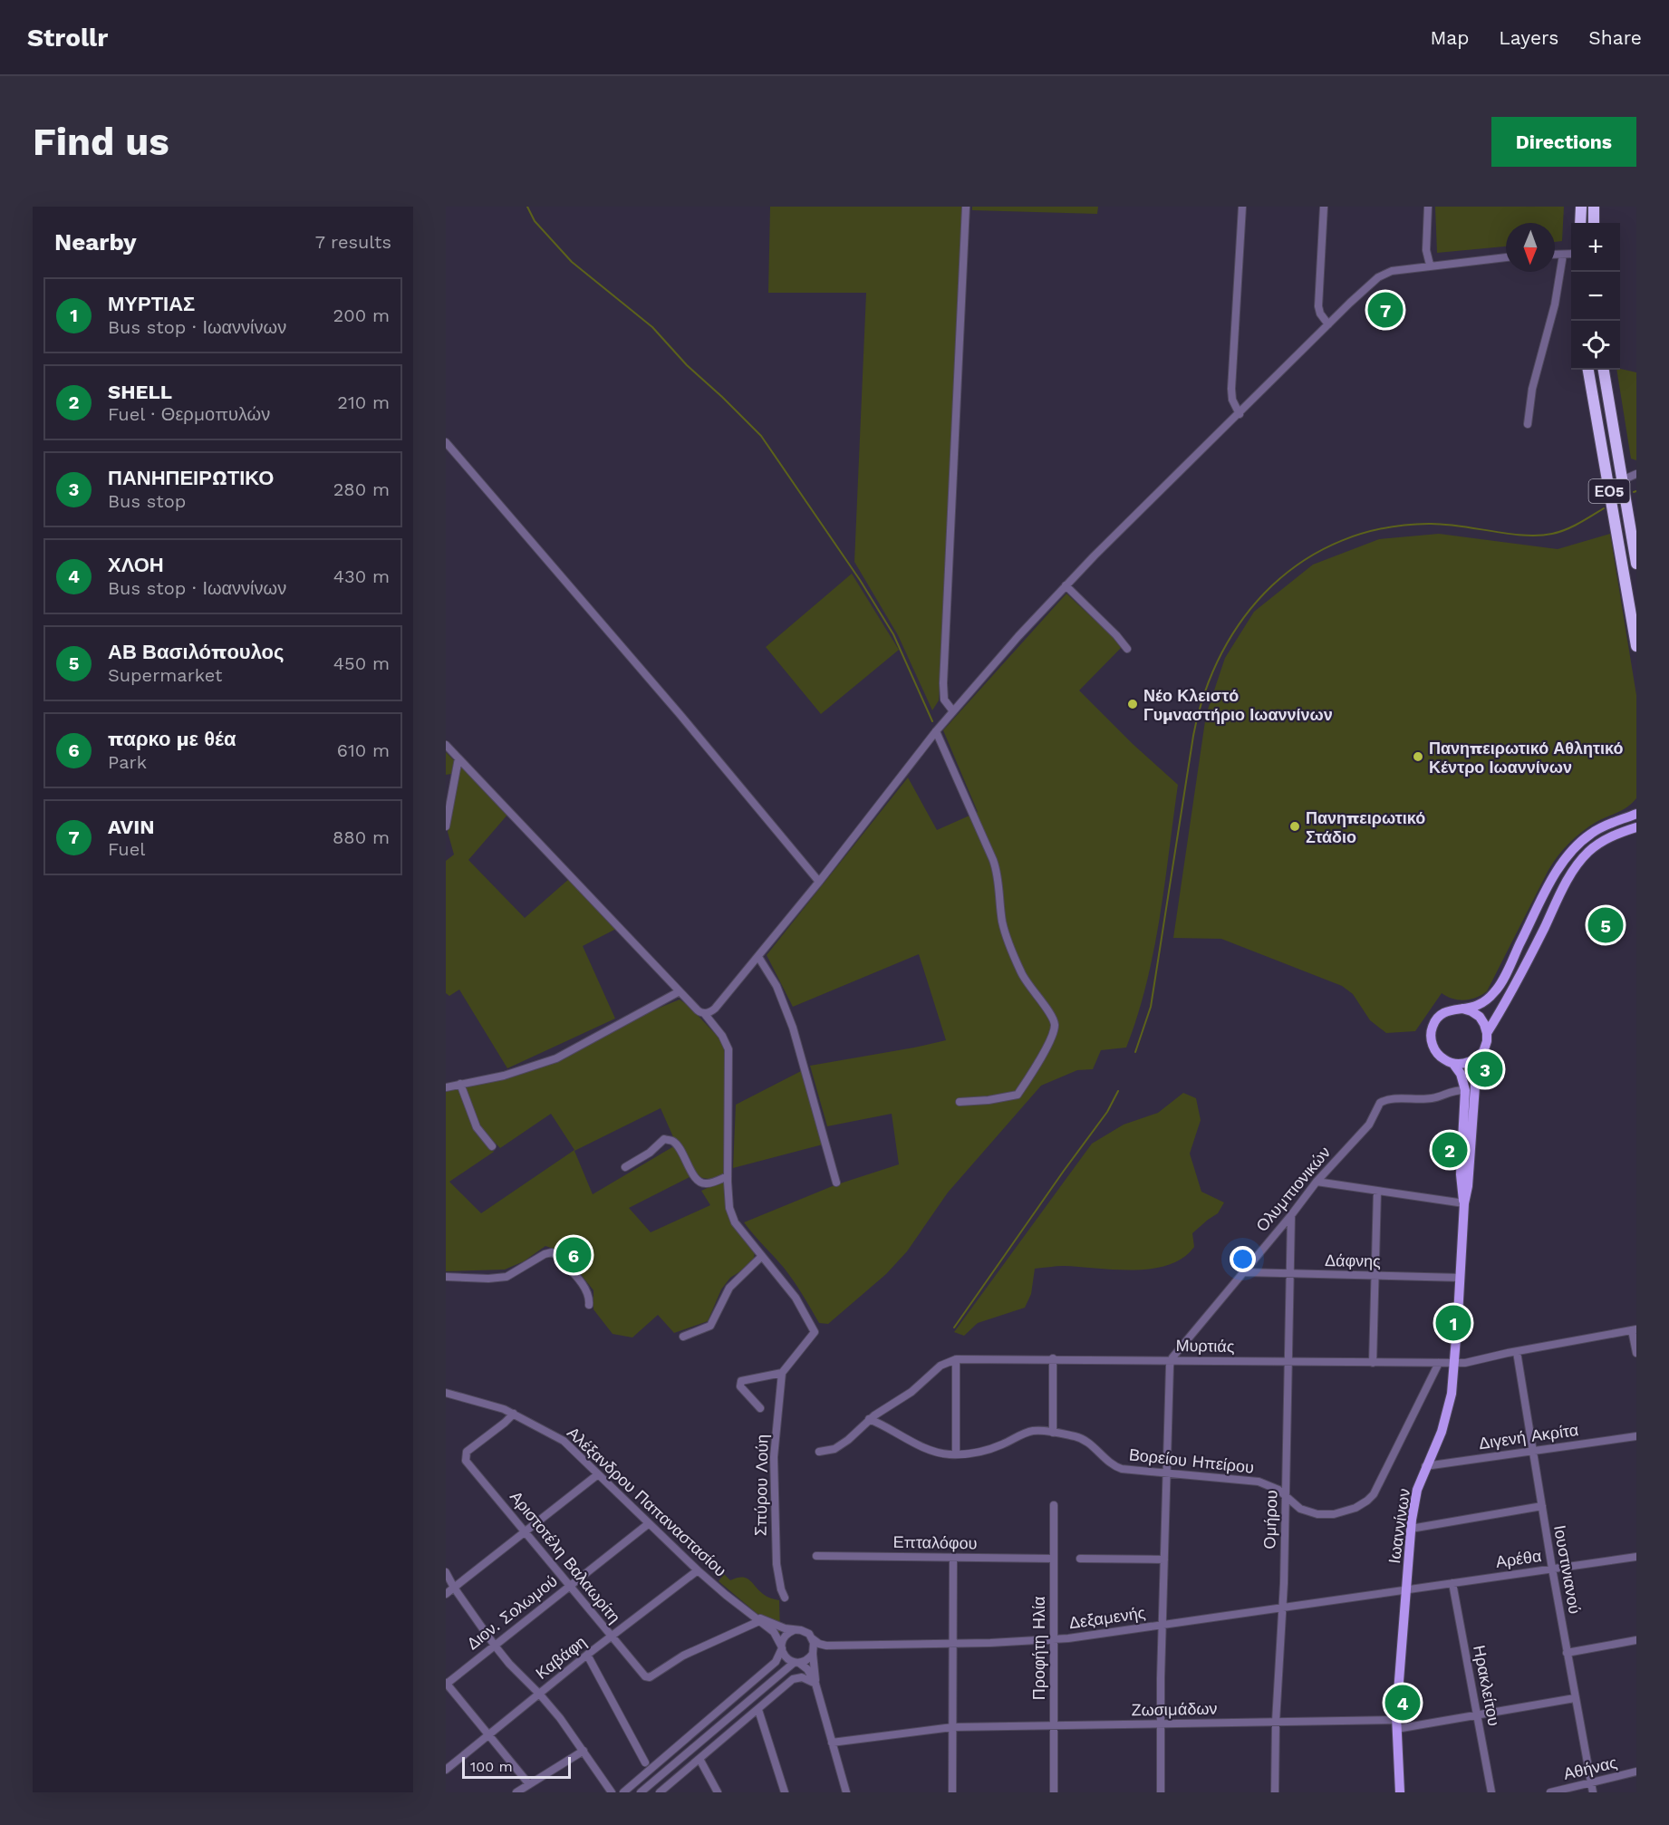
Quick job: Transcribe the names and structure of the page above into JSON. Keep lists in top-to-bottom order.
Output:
{
  "streets": {
    "highway": ["ΕΟ5"],
    "main road": ["Ιωαννίνων"],
    "street": [
      "Ολυμπιονικών",
      "Δάφνης",
      "Μυρτιάς",
      "Διγενή Ακρίτα",
      "Βορείου Ηπείρου",
      "Σπύρου Λούη",
      "Αλέξανδρου Παπαναστασίου",
      "Ομήρου",
      "Επταλόφου",
      "Αριστοτέλη Βαλαωρίτη",
      "Αρέθα",
      "Ιουστινιανού",
      "Διον. Σολωμού",
      "Δεξαμενής",
      "Προφήτη Ηλία",
      "Καβάφη",
      "Ηρακλείτου",
      "Ζωσιμάδων",
      "Αθήνας"
    ]
  },
  "crossings": [
    ["Ολυμπιονικών", "Δάφνης"],
    ["Ολυμπιονικών", "Μυρτιάς"],
    ["Ολυμπιονικών", "Ομήρου"],
    ["Δάφνης", "Ομήρου"],
    ["Δάφνης", "Ιωαννίνων"],
    ["Μυρτιάς", "Βορείου Ηπείρου"],
    ["Μυρτιάς", "Ομήρου"],
    ["Μυρτιάς", "Ιωαννίνων"],
    ["Μυρτιάς", "Ιουστινιανού"],
    ["Διγενή Ακρίτα", "Ιωαννίνων"],
    ["Διγενή Ακρίτα", "Ιουστινιανού"],
    ["Βορείου Ηπείρου", "Ομήρου"],
    ["Αλέξανδρου Παπαναστασίου", "Αριστοτέλη Βαλαωρίτη"],
    ["Αλέξανδρου Παπαναστασίου", "Διον. Σολωμού"],
    ["Αλέξανδρου Παπαναστασίου", "Δεξαμενής"],
    ["Αλέξανδρου Παπαναστασίου", "Καβάφη"],
    ["Ομήρου", "Δεξαμενής"],
    ["Ομήρου", "Ζωσιμάδων"],
    ["Ιωαννίνων", "Αρέθα"],
    ["Ιωαννίνων", "Δεξαμενής"],
    ["Ιωαννίνων", "Ζωσιμάδων"],
    ["Επταλόφου", "Προφήτη Ηλία"],
    ["Αριστοτέλη Βαλαωρίτη", "Διον. Σολωμού"],
    ["Αριστοτέλη Βαλαωρίτη", "Καβάφη"],
    ["Αρέθα", "Ιουστινιανού"],
    ["Αρέθα", "Δεξαμενής"],
    ["Αρέθα", "Ηρακλείτου"],
    ["Ιουστινιανού", "Ζωσιμάδων"],
    ["Ιουστινιανού", "Αθήνας"],
    ["Δεξαμενής", "Προφήτη Ηλία"],
    ["Προφήτη Ηλία", "Ζωσιμάδων"],
    ["Ηρακλείτου", "Ζωσιμάδων"]
  ],
  "places": ["Νέο Κλειστό Γυμναστήριο Ιωαννίνων", "Πανηπειρωτικό Αθλητικό Κέντρο Ιωαννίνων", "Πανηπειρωτικό Στάδιο"],
  "scale_bar": "100 m",
  "north": "bottom",
  "page": {
    "header": "Strollr",
    "nav": ["Map", "Layers", "Share"],
    "buttons": "Directions",
    "title": "Find us",
    "heading": ["Nearby", "7 results"],
    "map_buttons": ["+", "−"],
    "list": [
      {
        "mark": "1",
        "name": "ΜΥΡΤΙΑΣ",
        "note": "Bus stop · Ιωαννίνων",
        "value": "200 m"
      },
      {
        "mark": "2",
        "name": "SHELL",
        "note": "Fuel · Θερμοπυλών",
        "value": "210 m"
      },
      {
        "mark": "3",
        "name": "ΠΑΝΗΠΕΙΡΩΤΙΚΟ",
        "note": "Bus stop",
        "value": "280 m"
      },
      {
        "mark": "4",
        "name": "ΧΛΟΗ",
        "note": "Bus stop · Ιωαννίνων",
        "value": "430 m"
      },
      {
        "mark": "5",
        "name": "ΑΒ Βασιλόπουλος",
        "note": "Supermarket",
        "value": "450 m"
      },
      {
        "mark": "6",
        "name": "παρκο με θέα",
        "note": "Park",
        "value": "610 m"
      },
      {
        "mark": "7",
        "name": "AVIN",
        "note": "Fuel",
        "value": "880 m"
      }
    ],
    "pins": [
      "7",
      "5",
      "3",
      "2",
      "6",
      "1",
      "4"
    ],
    "scale": "100 m"
  }
}
